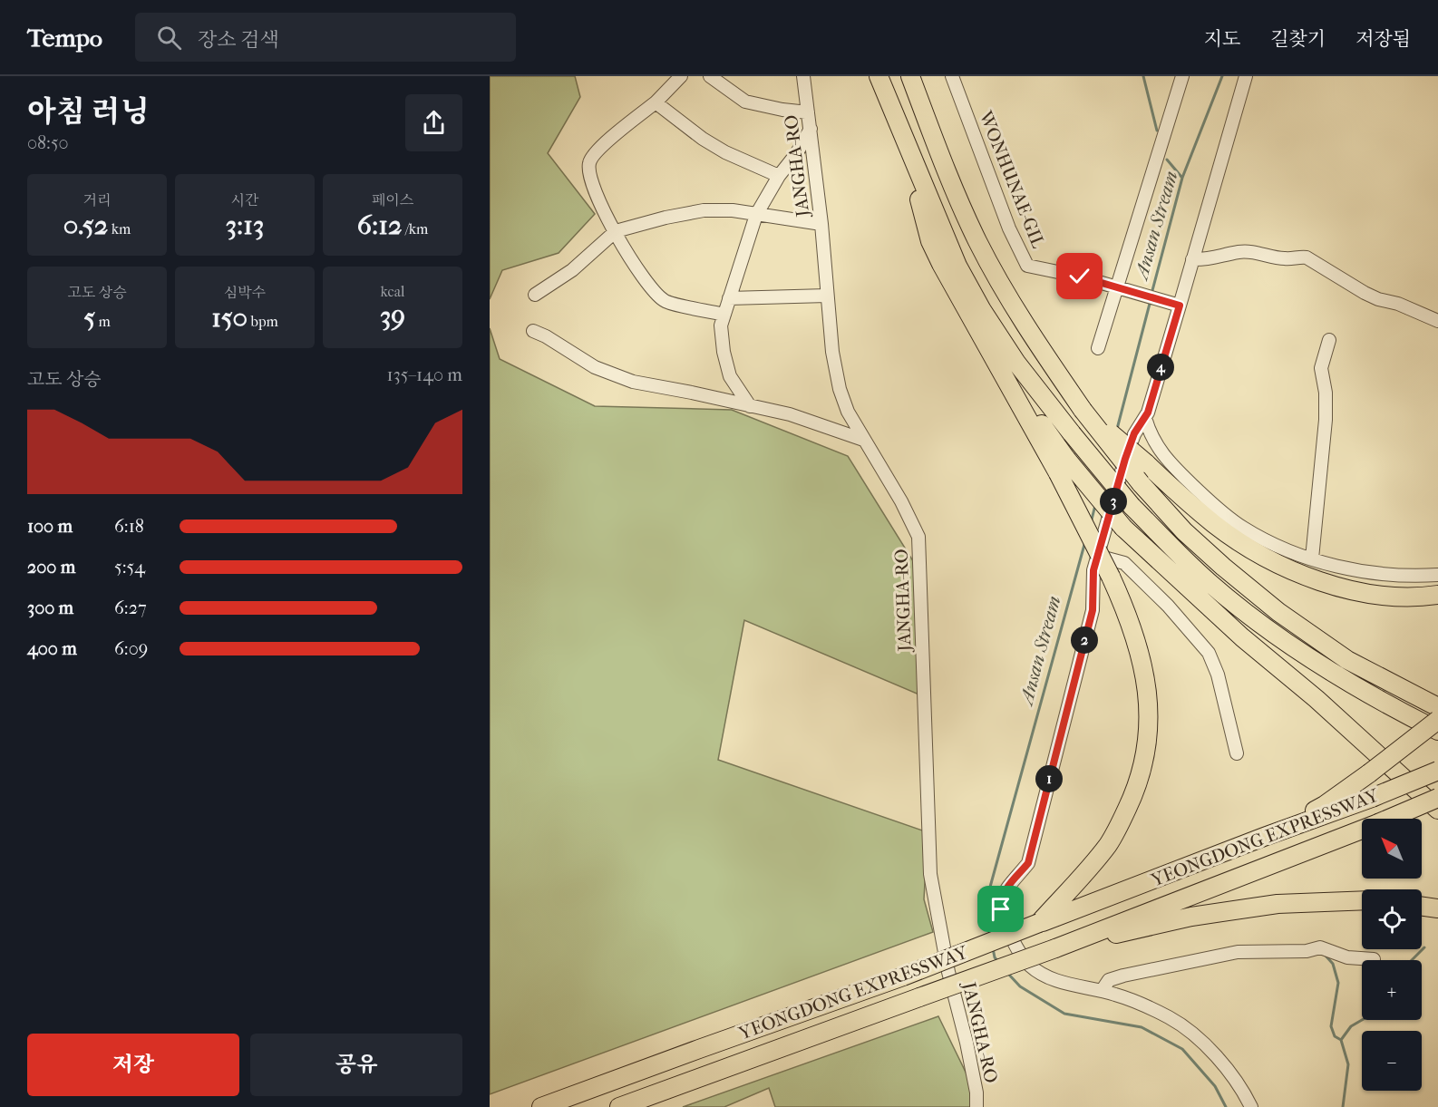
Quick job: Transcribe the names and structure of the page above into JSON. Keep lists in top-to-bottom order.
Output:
{
  "streets": {
    "highway": ["YEONGDONG EXPRESSWAY"],
    "street": ["JANGHA-RO", "WONHUNAE-GIL"]
  },
  "water": ["Ansan Stream"],
  "north": "top left",
  "page": {
    "header": "Tempo",
    "search": "장소 검색",
    "nav": ["지도", "길찾기", "저장됨"],
    "heading": ["아침 러닝", "08:50"],
    "stats": [
      ["거리", "0.52 km"],
      ["시간", "3:13"],
      ["페이스", "6:12 /km"],
      ["고도 상승", "5 m"],
      ["심박수", "150 bpm"],
      ["kcal", "39"]
    ],
    "chart": ["고도 상승", "135–140 m"],
    "pins": [
      "4",
      "3",
      "2",
      "1"
    ],
    "list": [
      {
        "name": "100 m",
        "note": "6:18"
      },
      {
        "name": "200 m",
        "note": "5:54"
      },
      {
        "name": "300 m",
        "note": "6:27"
      },
      {
        "name": "400 m",
        "note": "6:09"
      }
    ],
    "map_buttons": ["+", "−"],
    "buttons": ["저장", "공유"]
  }
}
